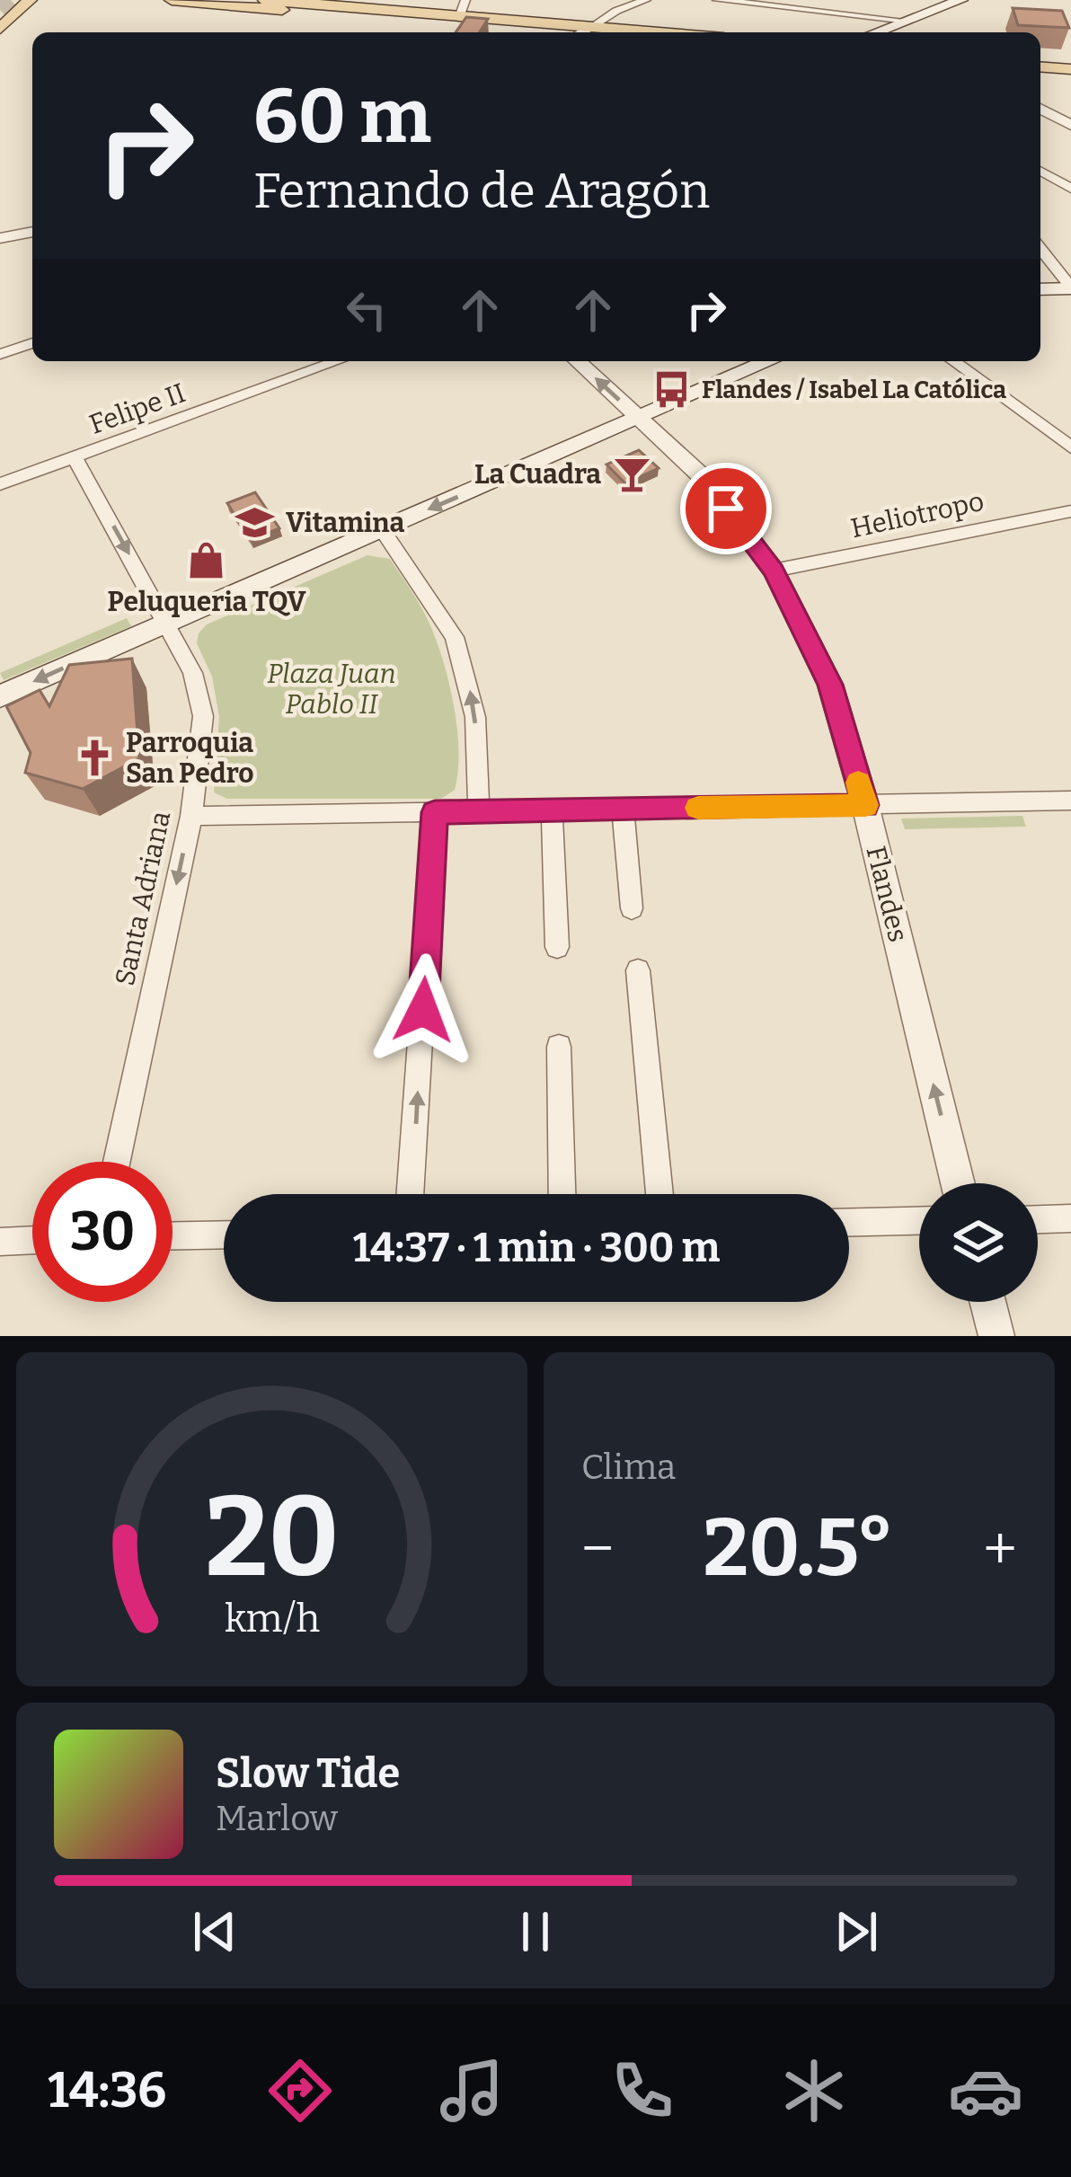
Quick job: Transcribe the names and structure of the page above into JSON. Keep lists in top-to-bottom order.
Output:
{
  "streets": {
    "street": [
      "Felipe II",
      "Heliotropo",
      "Flandes",
      "Santa Adriana"
    ]
  },
  "crossings": [
    ["Felipe II", "Santa Adriana"],
    ["Heliotropo", "Flandes"]
  ],
  "one_way": ["Flandes", "Santa Adriana"],
  "parks": ["Plaza Juan Pablo II"],
  "places": {
    "bus stop": ["Flandes / Isabel La Católica"],
    "bar": ["La Cuadra"],
    "school or university": ["Vitamina"],
    "shop": ["Peluqueria TQV"],
    "church": ["Parroquia San Pedro"]
  },
  "page": {
    "turn": ["60 m", "Fernando de Aragón"],
    "limit": "30",
    "trip": "14:37 · 1 min · 300 m",
    "tile": "Clima",
    "heat": ["−", "20.5°", "+"],
    "song": ["Slow Tide", "Marlow"],
    "tabs": "14:36",
    "gauge": ["20", "km/h"]
  }
}
